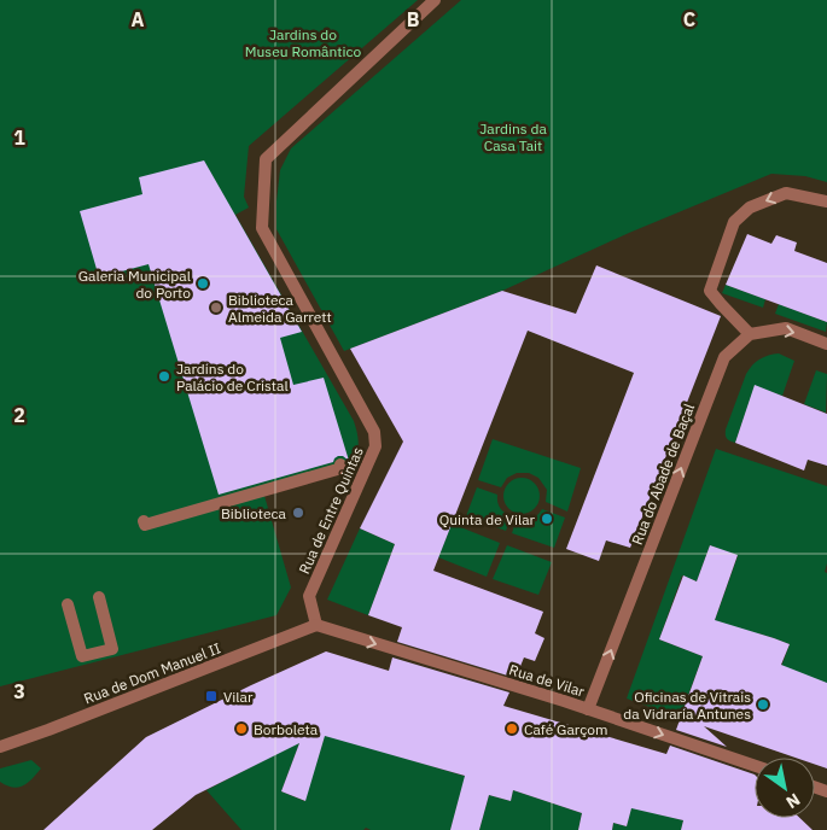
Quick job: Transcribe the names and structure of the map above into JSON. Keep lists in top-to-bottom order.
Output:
{
  "streets": {
    "street": [
      "Rua do Abade de Baçal",
      "Rua de Entre Quintas",
      "Rua de Dom Manuel II",
      "Rua de Vilar"
    ]
  },
  "crossings": [
    ["Rua do Abade de Baçal", "Rua de Vilar"],
    ["Rua de Entre Quintas", "Rua de Dom Manuel II"],
    ["Rua de Entre Quintas", "Rua de Vilar"],
    ["Rua de Dom Manuel II", "Rua de Vilar"]
  ],
  "one_way": ["Rua do Abade de Baçal", "Rua de Vilar"],
  "parks": ["Jardins do Museu Romântico", "Jardins da Casa Tait"],
  "places": {
    "other": [
      "Galeria Municipal do Porto",
      "Biblioteca Almeida Garrett",
      "Jardins do Palácio de Cristal",
      "Biblioteca",
      "Quinta de Vilar",
      "Oficinas de Vitrais da Vidraria Antunes",
      "Borboleta",
      "Café Garçom"
    ],
    "transit": ["Vilar"]
  },
  "north": "bottom right",
  "grid": {
    "columns": ["A", "B", "C"],
    "rows": ["1", "2", "3"]
  }
}
